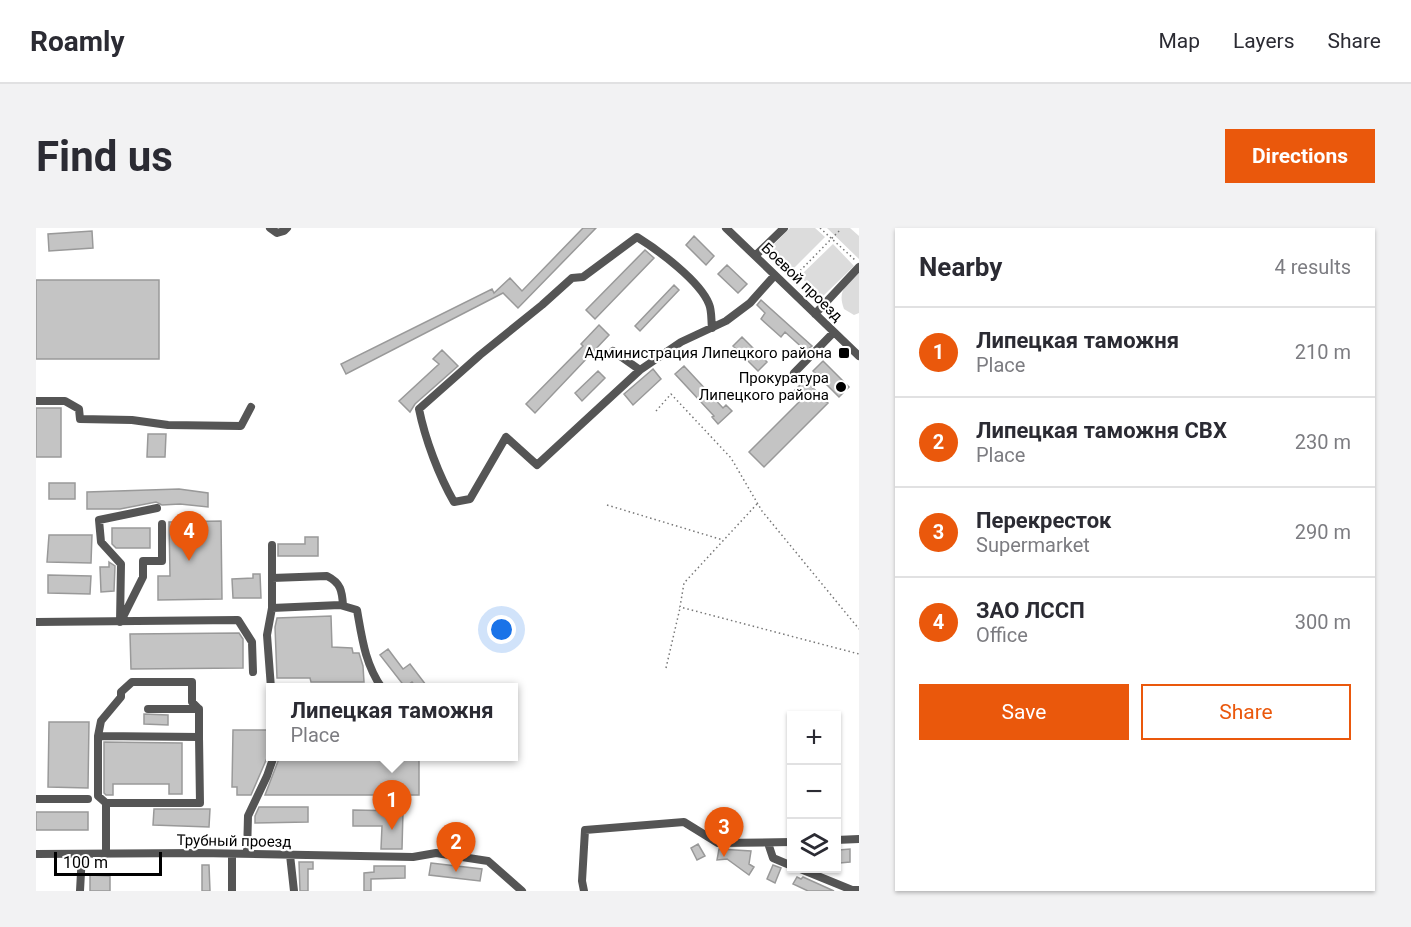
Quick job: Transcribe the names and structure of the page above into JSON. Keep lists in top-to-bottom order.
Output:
{
  "streets": {
    "street": ["Боевой проезд", "Трубный проезд"]
  },
  "places": {
    "transit": ["Администрация Липецкого района"],
    "other": ["Прокуратура Липецкого района"]
  },
  "scale_bar": "100 m",
  "page": {
    "header": "Roamly",
    "nav": ["Map", "Layers", "Share"],
    "buttons": [
      "Directions",
      ["Save", "Share"]
    ],
    "title": "Find us",
    "heading": ["Nearby", "4 results"],
    "list": [
      {
        "mark": "1",
        "name": "Липецкая таможня",
        "note": "Place",
        "value": "210 m"
      },
      {
        "mark": "2",
        "name": "Липецкая таможня СВХ",
        "note": "Place",
        "value": "230 m"
      },
      {
        "mark": "3",
        "name": "Перекресток",
        "note": "Supermarket",
        "value": "290 m"
      },
      {
        "mark": "4",
        "name": "ЗАО ЛССП",
        "note": "Office",
        "value": "300 m"
      }
    ],
    "pins": [
      "4",
      "1",
      "3",
      "2"
    ],
    "popup": ["Липецкая таможня", "Place"],
    "map_buttons": ["+", "−"],
    "scale": "100 m"
  }
}
